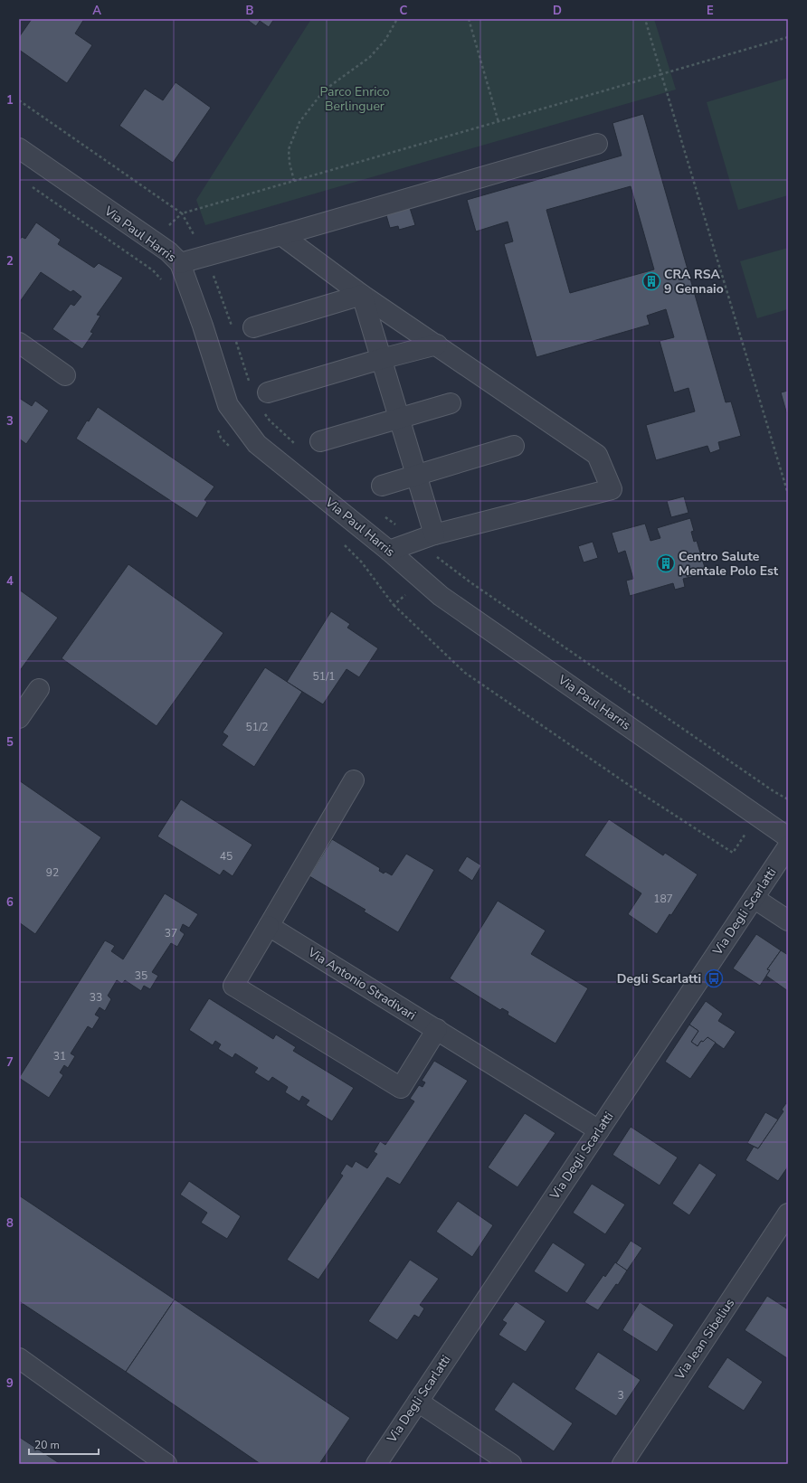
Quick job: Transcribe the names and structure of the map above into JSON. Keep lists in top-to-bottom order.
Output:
{
  "streets": {
    "street": [
      "Via Paul Harris",
      "Via Degli Scarlatti",
      "Via Antonio Stradivari",
      "Via Jean Sibelius"
    ]
  },
  "crossings": [
    ["Via Degli Scarlatti", "Via Antonio Stradivari"]
  ],
  "parks": ["Parco Enrico Berlinguer"],
  "places": {
    "building": ["CRA RSA 9 Gennaio", "Centro Salute Mentale Polo Est"],
    "bus stop": ["Degli Scarlatti"]
  },
  "house_numbers": [
    "51/1",
    "51/2",
    "45",
    "92",
    "187",
    "37",
    "35",
    "33",
    "31",
    "3"
  ],
  "scale_bar": "20 m",
  "grid": {
    "columns": [
      "A",
      "B",
      "C",
      "D",
      "E"
    ],
    "rows": [
      "1",
      "2",
      "3",
      "4",
      "5",
      "6",
      "7",
      "8",
      "9"
    ]
  }
}
